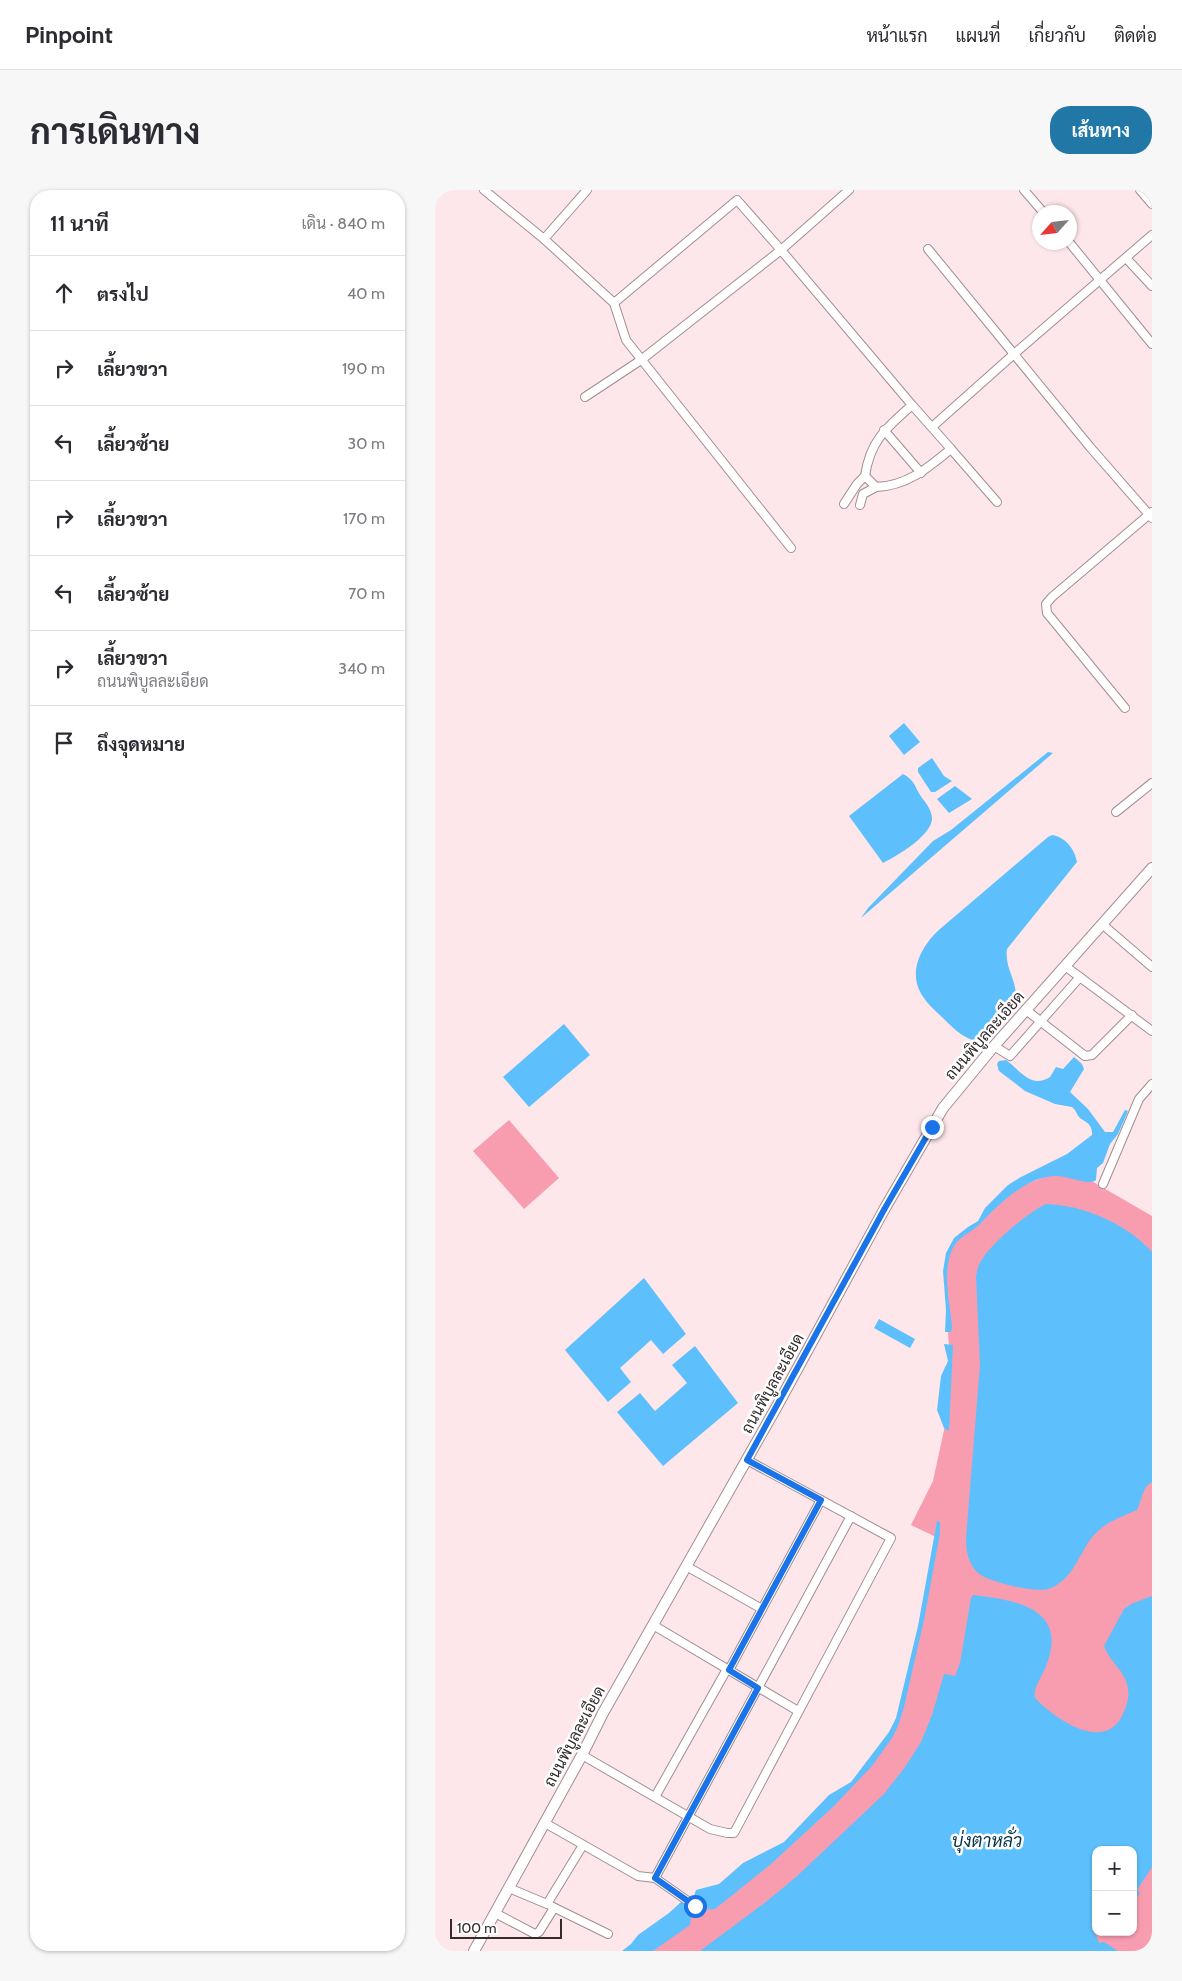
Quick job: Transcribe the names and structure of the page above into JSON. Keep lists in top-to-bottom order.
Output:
{
  "streets": {
    "street": ["ถนนพิบูลละเอียด"]
  },
  "water": ["บุ่งตาหลั่ว"],
  "scale_bar": "100 m",
  "north": "bottom left",
  "page": {
    "header": "Pinpoint",
    "nav": [
      "หน้าแรก",
      "แผนที่",
      "เกี่ยวกับ",
      "ติดต่อ"
    ],
    "buttons": "เส้นทาง",
    "title": "การเดินทาง",
    "heading": ["11 นาที", "เดิน · 840 m"],
    "list": [
      ["ตรงไป", "40 m"],
      ["เลี้ยวขวา", "190 m"],
      ["เลี้ยวซ้าย", "30 m"],
      ["เลี้ยวขวา", "170 m"],
      ["เลี้ยวซ้าย", "70 m"],
      ["เลี้ยวขวา", "ถนนพิบูลละเอียด", "340 m"],
      "ถึงจุดหมาย"
    ],
    "map_buttons": ["+", "−"],
    "scale": "100 m"
  }
}
